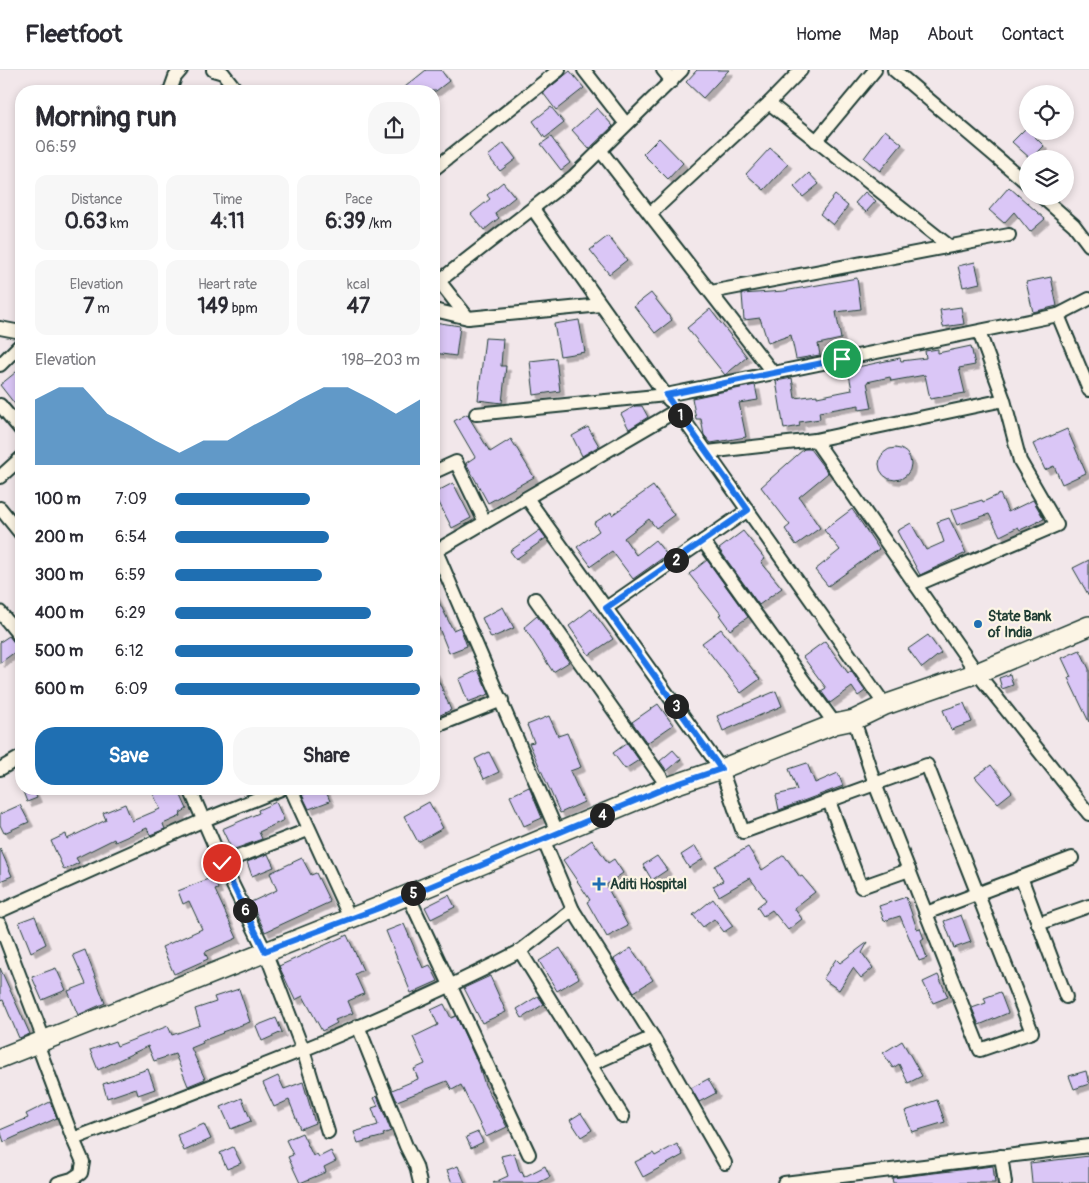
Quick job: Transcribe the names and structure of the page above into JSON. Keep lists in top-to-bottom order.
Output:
{
  "places": {
    "other": ["State Bank of India"],
    "health": ["Aditi Hospital"]
  },
  "page": {
    "header": "Fleetfoot",
    "nav": [
      "Home",
      "Map",
      "About",
      "Contact"
    ],
    "heading": ["Morning run", "06:59"],
    "stats": [
      ["Distance", "0.63 km"],
      ["Time", "4:11"],
      ["Pace", "6:39 /km"],
      ["Elevation", "7 m"],
      ["Heart rate", "149 bpm"],
      ["kcal", "47"]
    ],
    "chart": ["Elevation", "198–203 m"],
    "pins": [
      "1",
      "2",
      "3",
      "4",
      "5",
      "6"
    ],
    "list": [
      {
        "name": "100 m",
        "note": "7:09"
      },
      {
        "name": "200 m",
        "note": "6:54"
      },
      {
        "name": "300 m",
        "note": "6:59"
      },
      {
        "name": "400 m",
        "note": "6:29"
      },
      {
        "name": "500 m",
        "note": "6:12"
      },
      {
        "name": "600 m",
        "note": "6:09"
      }
    ],
    "buttons": ["Save", "Share"]
  }
}
